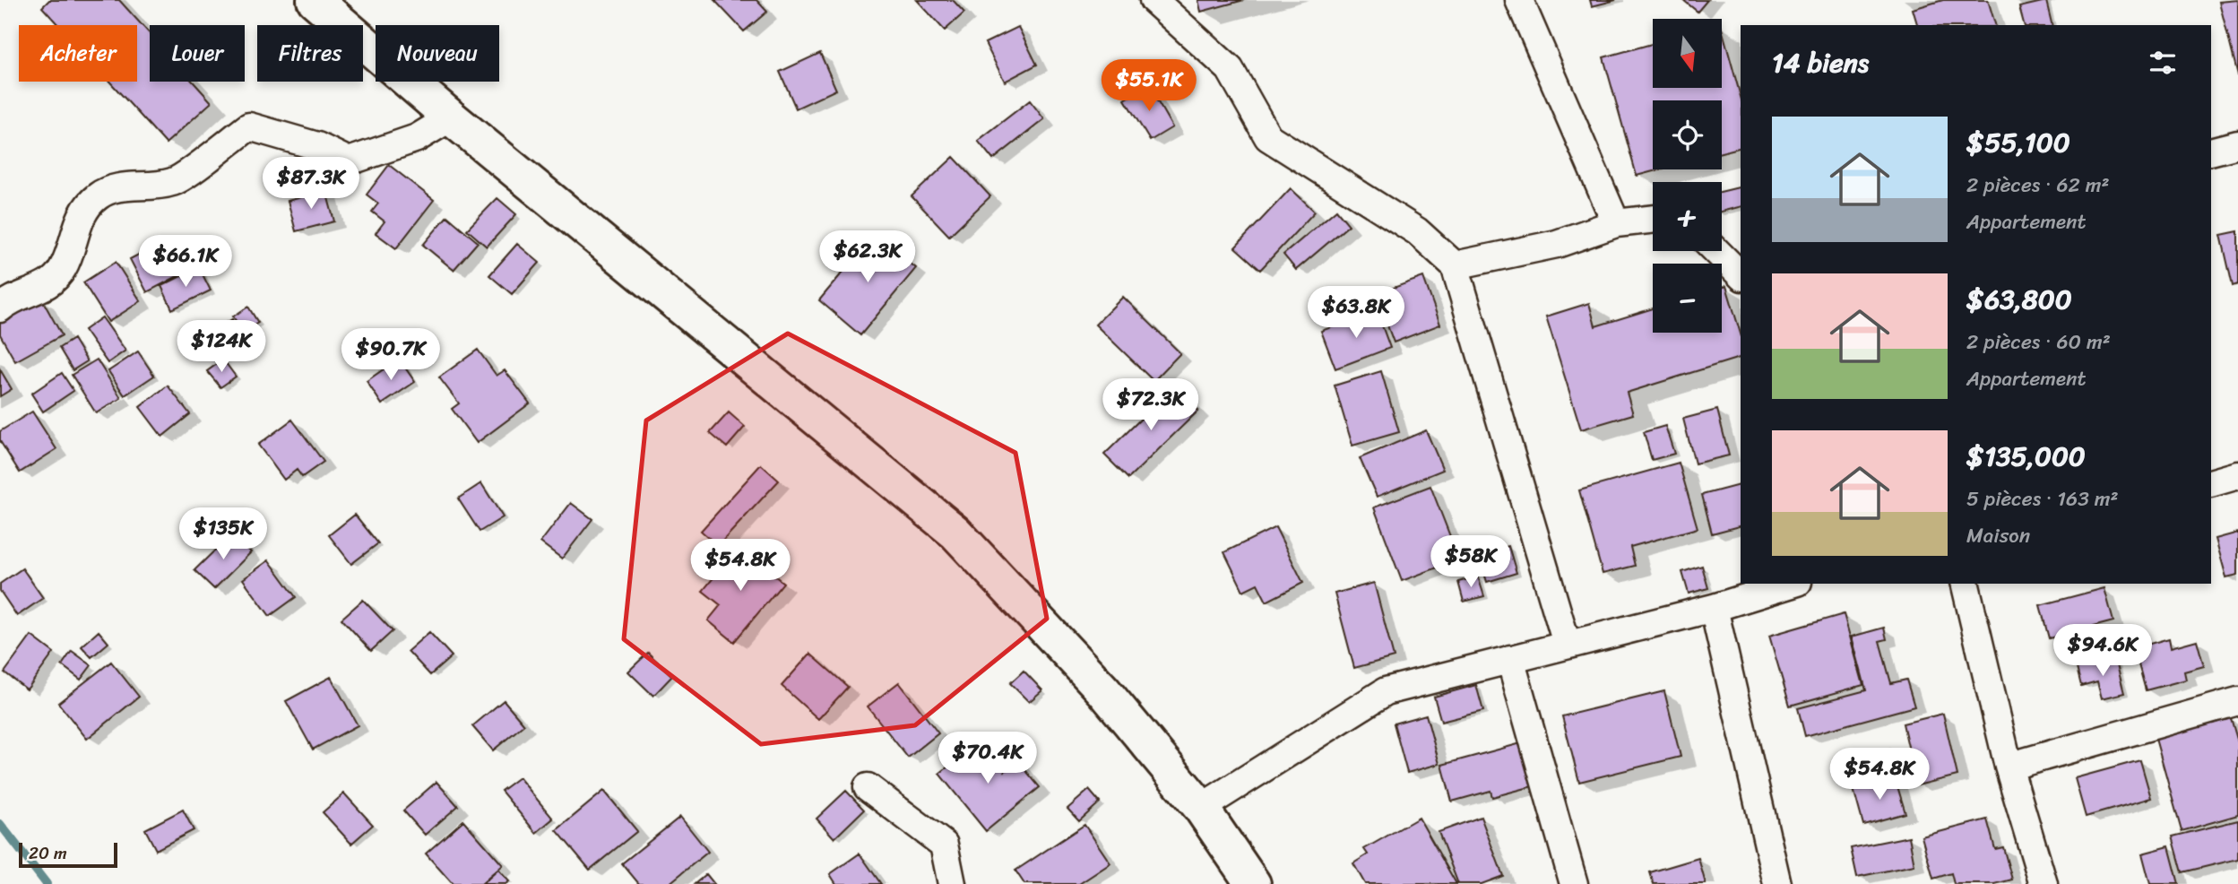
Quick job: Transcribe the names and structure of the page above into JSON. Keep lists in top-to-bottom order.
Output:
{
  "scale_bar": "20 m",
  "north": "bottom",
  "page": {
    "map_buttons": ["+", "−"],
    "chip": [
      "Acheter",
      "Louer",
      "Filtres",
      "Nouveau"
    ],
    "heading": "14 biens",
    "price": [
      "$55.1K",
      "$87.3K",
      "$62.3K",
      "$66.1K",
      "$63.8K",
      "$124K",
      "$90.7K",
      "$72.3K",
      "$135K",
      "$58K",
      "$54.8K",
      "$94.6K",
      "$70.4K",
      "$54.8K"
    ],
    "list": [
      {
        "name": "$55,100",
        "note": "2 pièces · 62 m² · Appartement"
      },
      {
        "name": "$63,800",
        "note": "2 pièces · 60 m² · Appartement"
      },
      {
        "name": "$135,000",
        "note": "5 pièces · 163 m² · Maison"
      }
    ],
    "scale": "20 m"
  }
}
